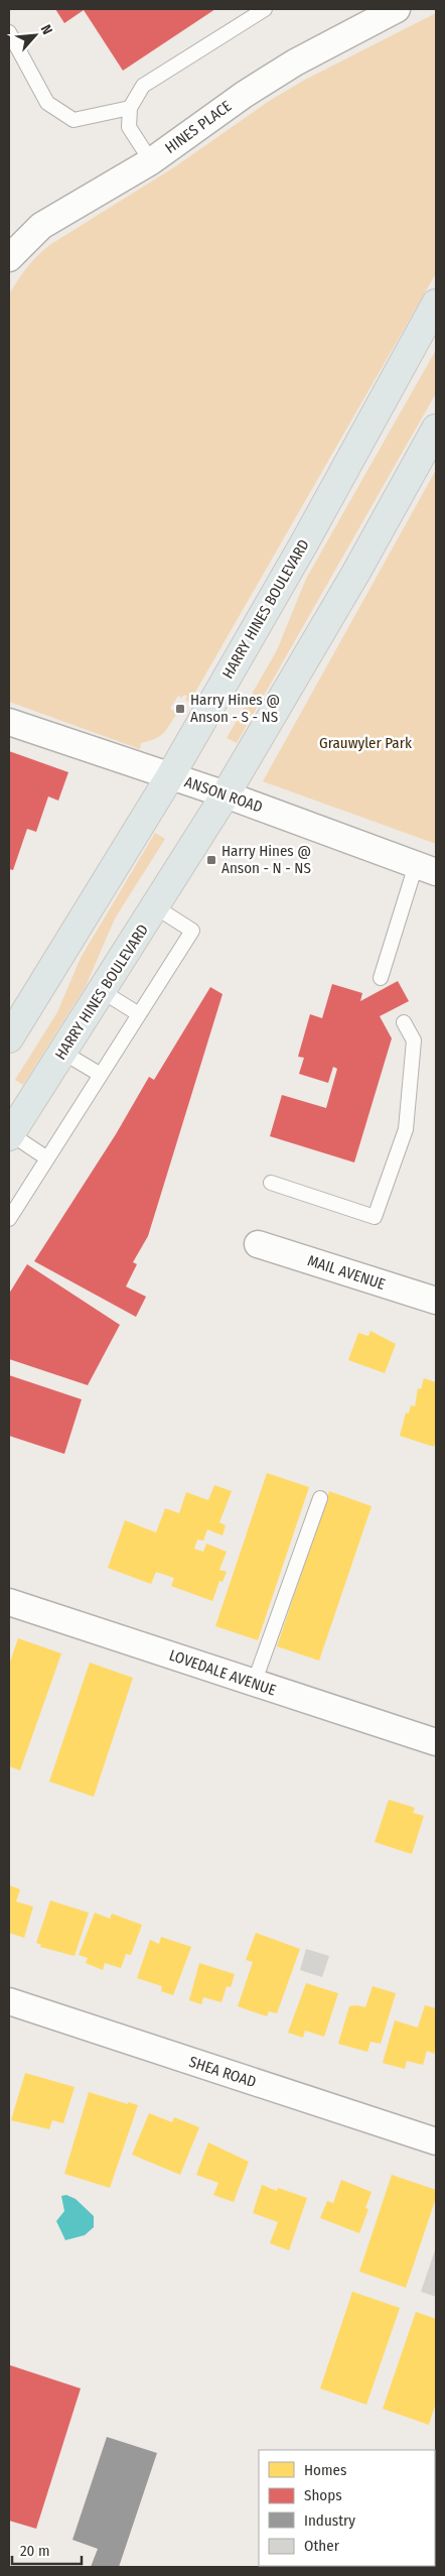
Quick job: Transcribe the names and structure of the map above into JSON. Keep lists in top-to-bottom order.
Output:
{
  "streets": {
    "main road": ["HARRY HINES BOULEVARD"],
    "street": [
      "HINES PLACE",
      "ANSON ROAD",
      "MAIL AVENUE",
      "LOVEDALE AVENUE",
      "SHEA ROAD"
    ]
  },
  "crossings": [
    ["HARRY HINES BOULEVARD", "ANSON ROAD"]
  ],
  "parks": ["Grauwyler Park"],
  "places": {
    "transit": ["Harry Hines @ Anson - S - NS", "Harry Hines @ Anson - N - NS"]
  },
  "legend": [
    "Homes",
    "Shops",
    "Industry",
    "Other"
  ],
  "scale_bar": "20 m",
  "north": "top right"
}
